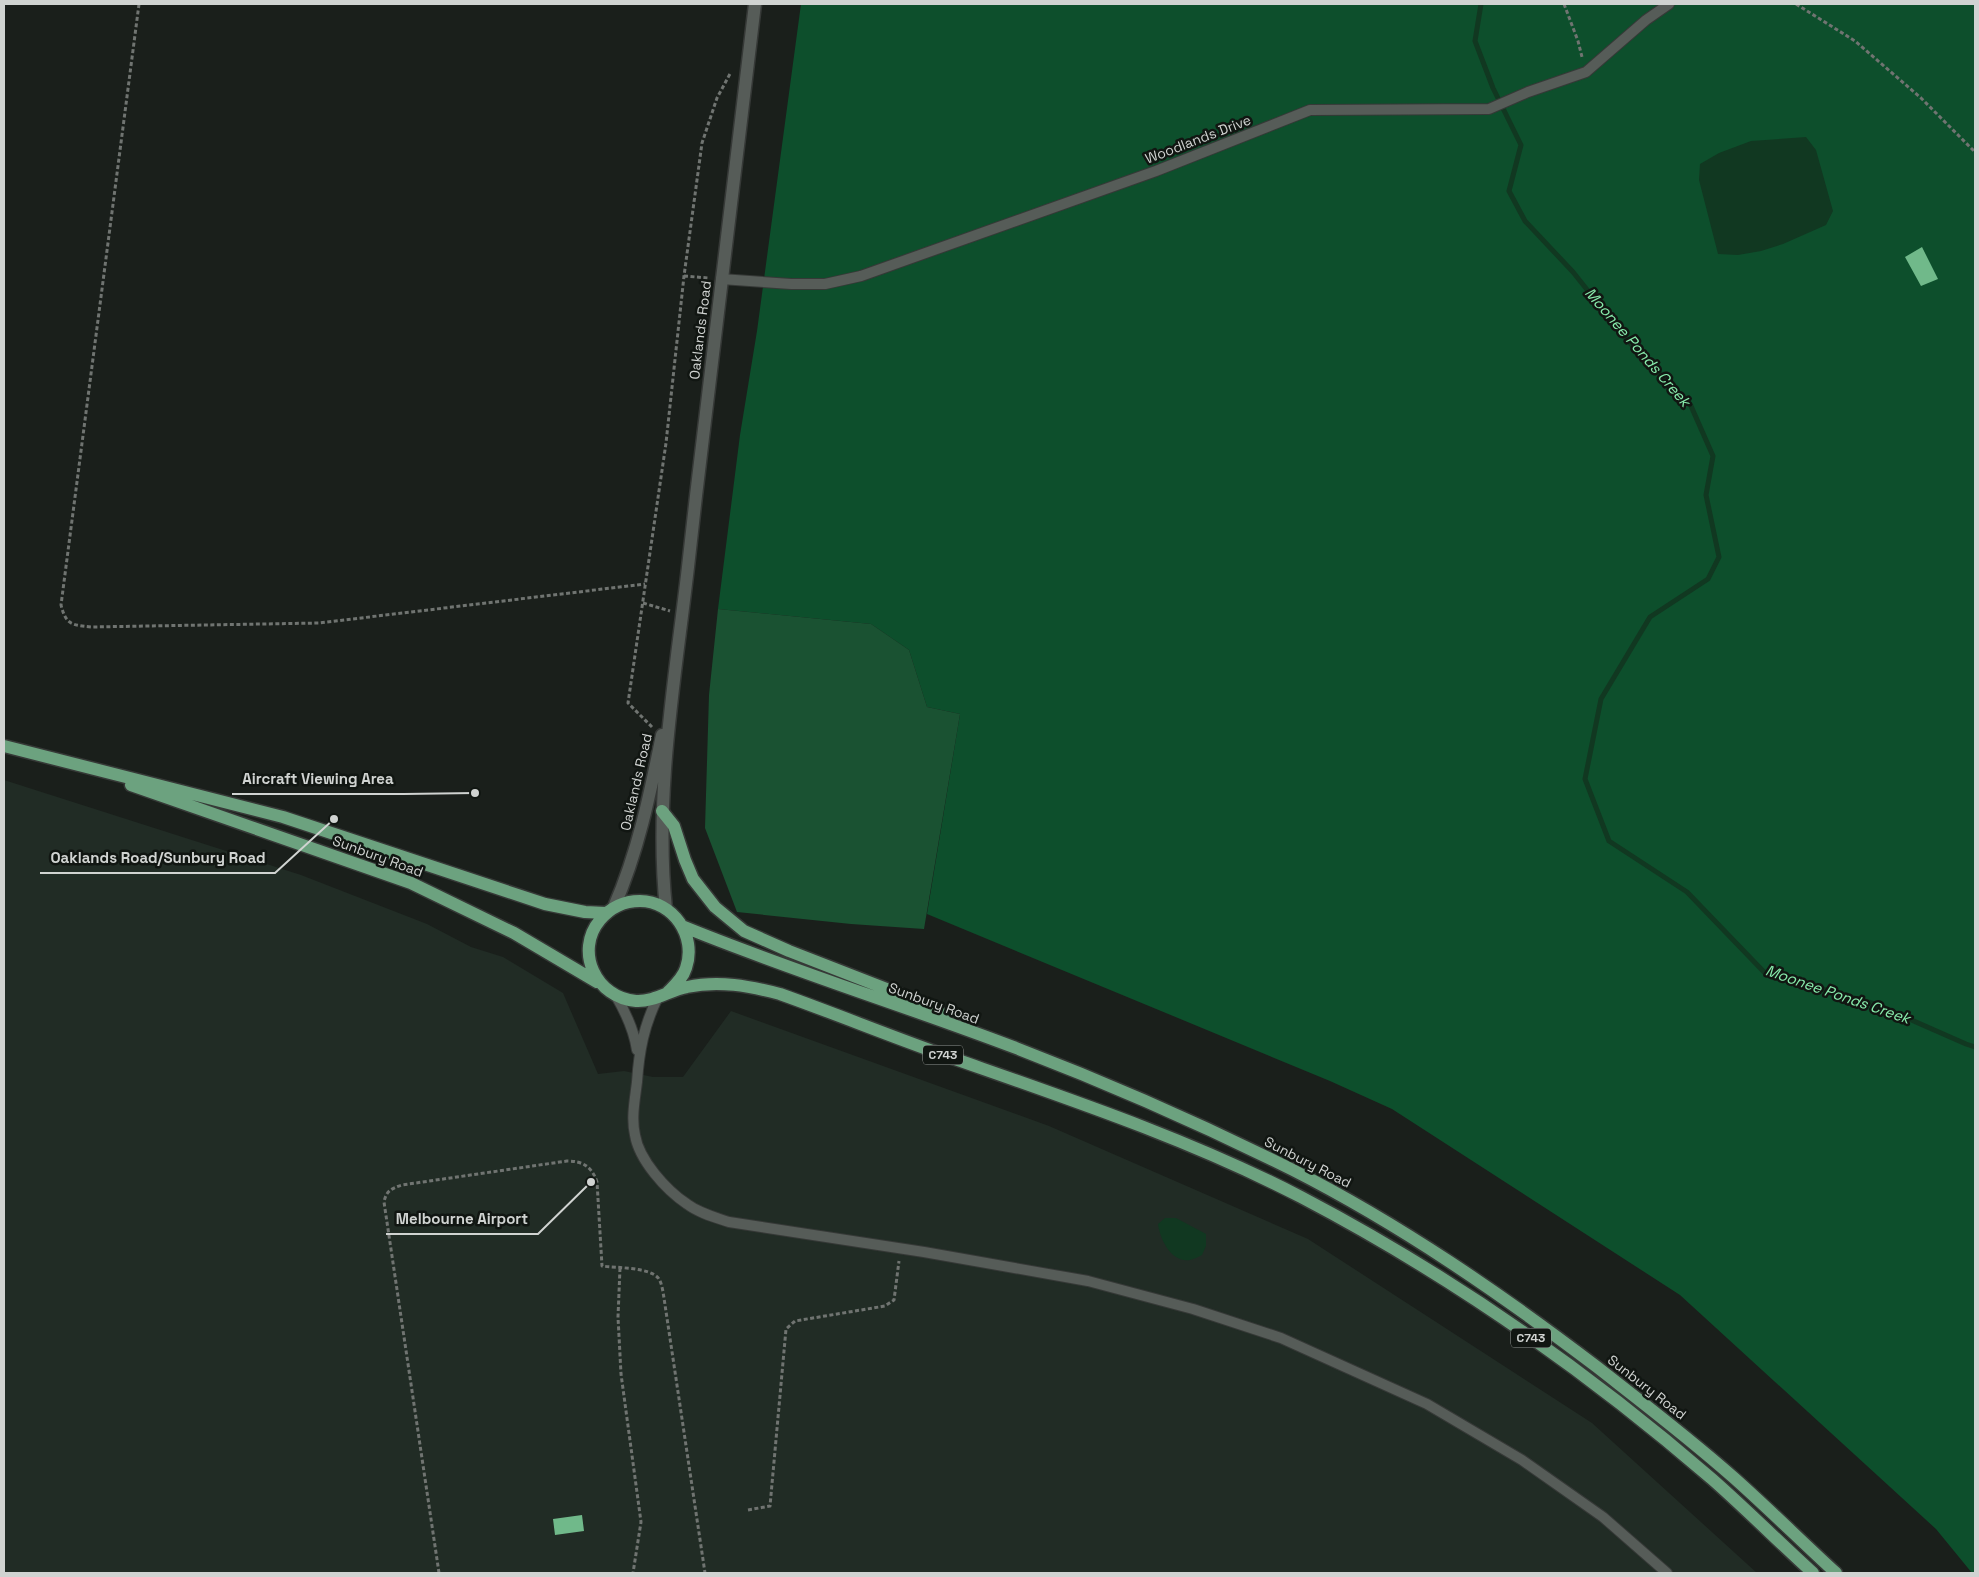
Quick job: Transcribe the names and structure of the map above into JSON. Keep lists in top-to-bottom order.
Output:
{
  "streets": {
    "main road": ["Oaklands Road", "Sunbury Road", "C743"],
    "lane": ["Woodlands Drive"]
  },
  "crossings": [
    ["Woodlands Drive", "Oaklands Road"],
    ["Oaklands Road", "Sunbury Road"],
    ["Oaklands Road", "C743"],
    ["Sunbury Road", "C743"]
  ],
  "water": ["Moonee Ponds Creek"],
  "places": ["Aircraft Viewing Area", "Oaklands Road/Sunbury Road", "Melbourne Airport"]
}
